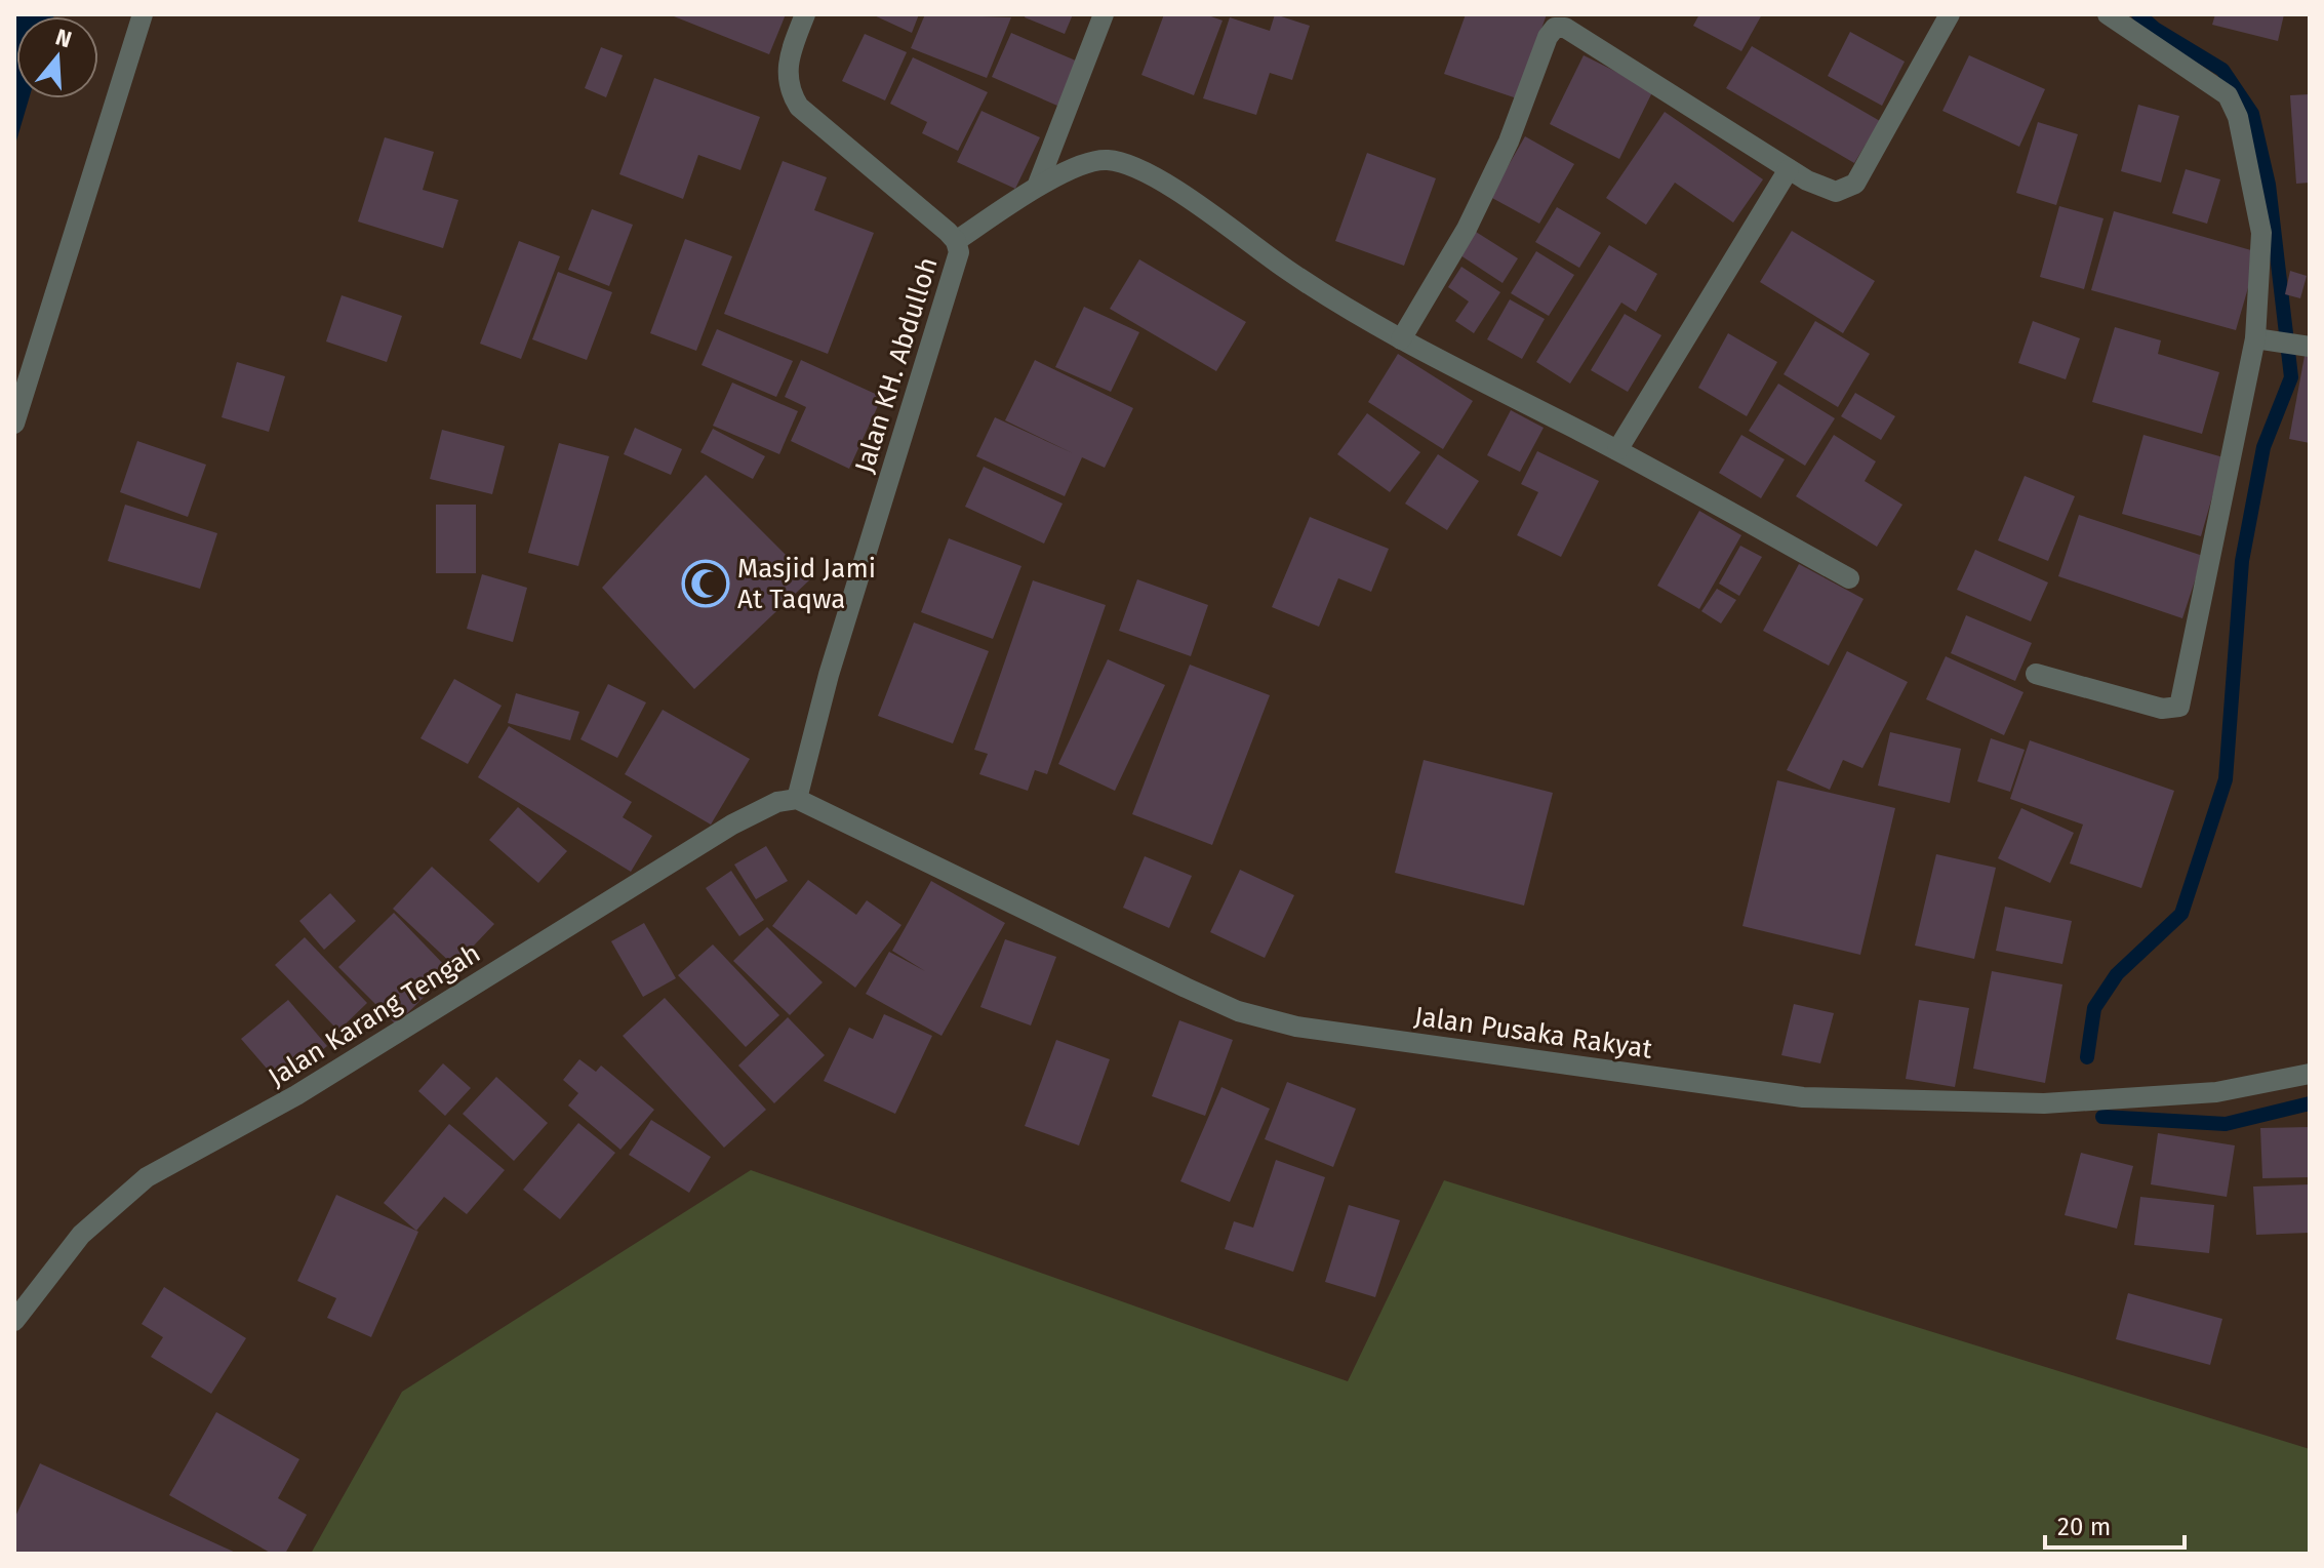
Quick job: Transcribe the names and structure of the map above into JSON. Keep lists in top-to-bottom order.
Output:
{
  "streets": {
    "street": ["Jalan KH. Abdulloh", "Jalan Karang Tengah", "Jalan Pusaka Rakyat"]
  },
  "crossings": [
    ["Jalan KH. Abdulloh", "Jalan Karang Tengah"],
    ["Jalan KH. Abdulloh", "Jalan Pusaka Rakyat"],
    ["Jalan Karang Tengah", "Jalan Pusaka Rakyat"]
  ],
  "places": {
    "mosque": ["Masjid Jami At Taqwa"]
  },
  "scale_bar": "20 m",
  "north": "top"
}
